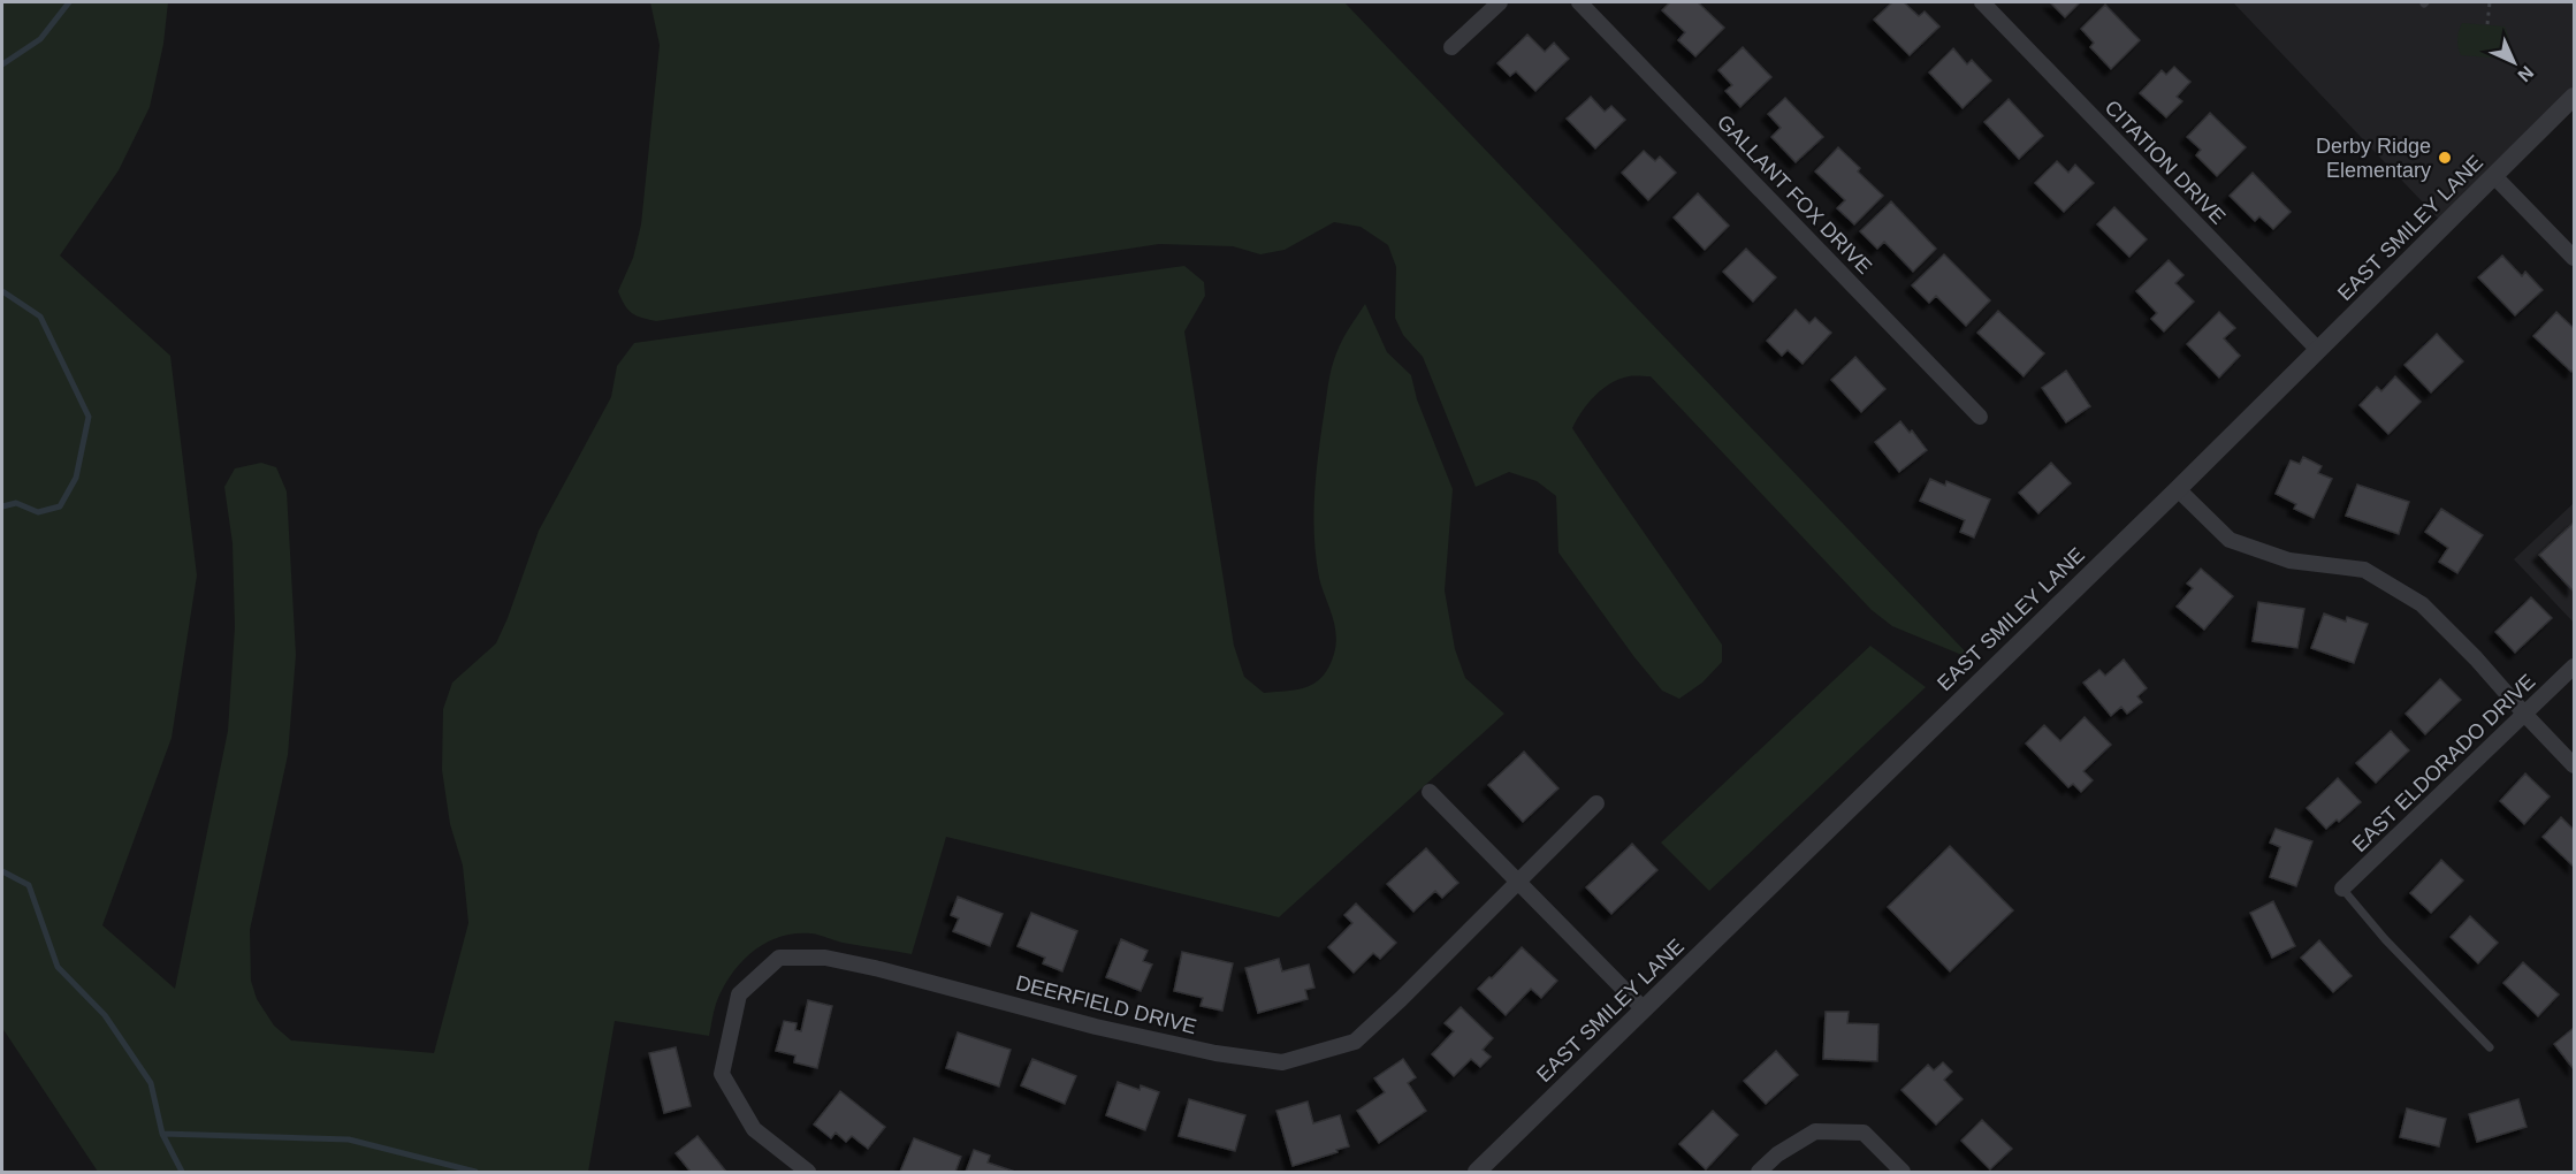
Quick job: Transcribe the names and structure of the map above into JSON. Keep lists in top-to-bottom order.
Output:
{
  "streets": {
    "street": [
      "CITATION DRIVE",
      "GALLANT FOX DRIVE",
      "EAST SMILEY LANE",
      "EAST ELDORADO DRIVE",
      "DEERFIELD DRIVE"
    ]
  },
  "crossings": [
    ["CITATION DRIVE", "EAST SMILEY LANE"]
  ],
  "places": ["Derby Ridge Elementary"],
  "north": "bottom right"
}
